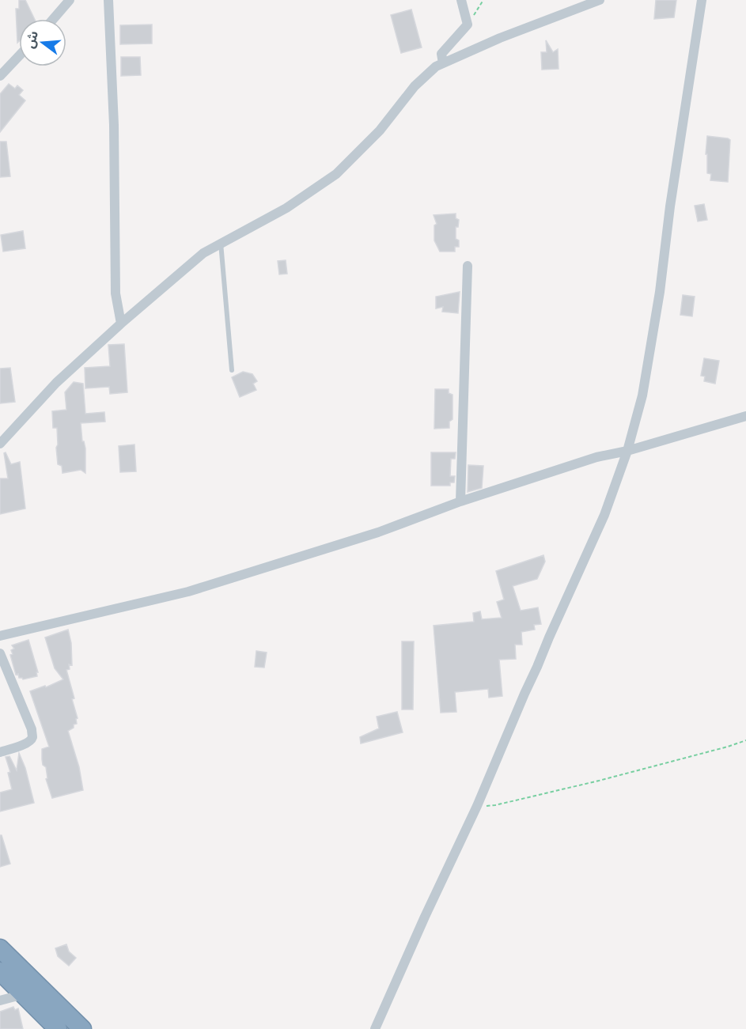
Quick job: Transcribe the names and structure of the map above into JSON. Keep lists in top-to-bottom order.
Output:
{
  "north": "left"
}
